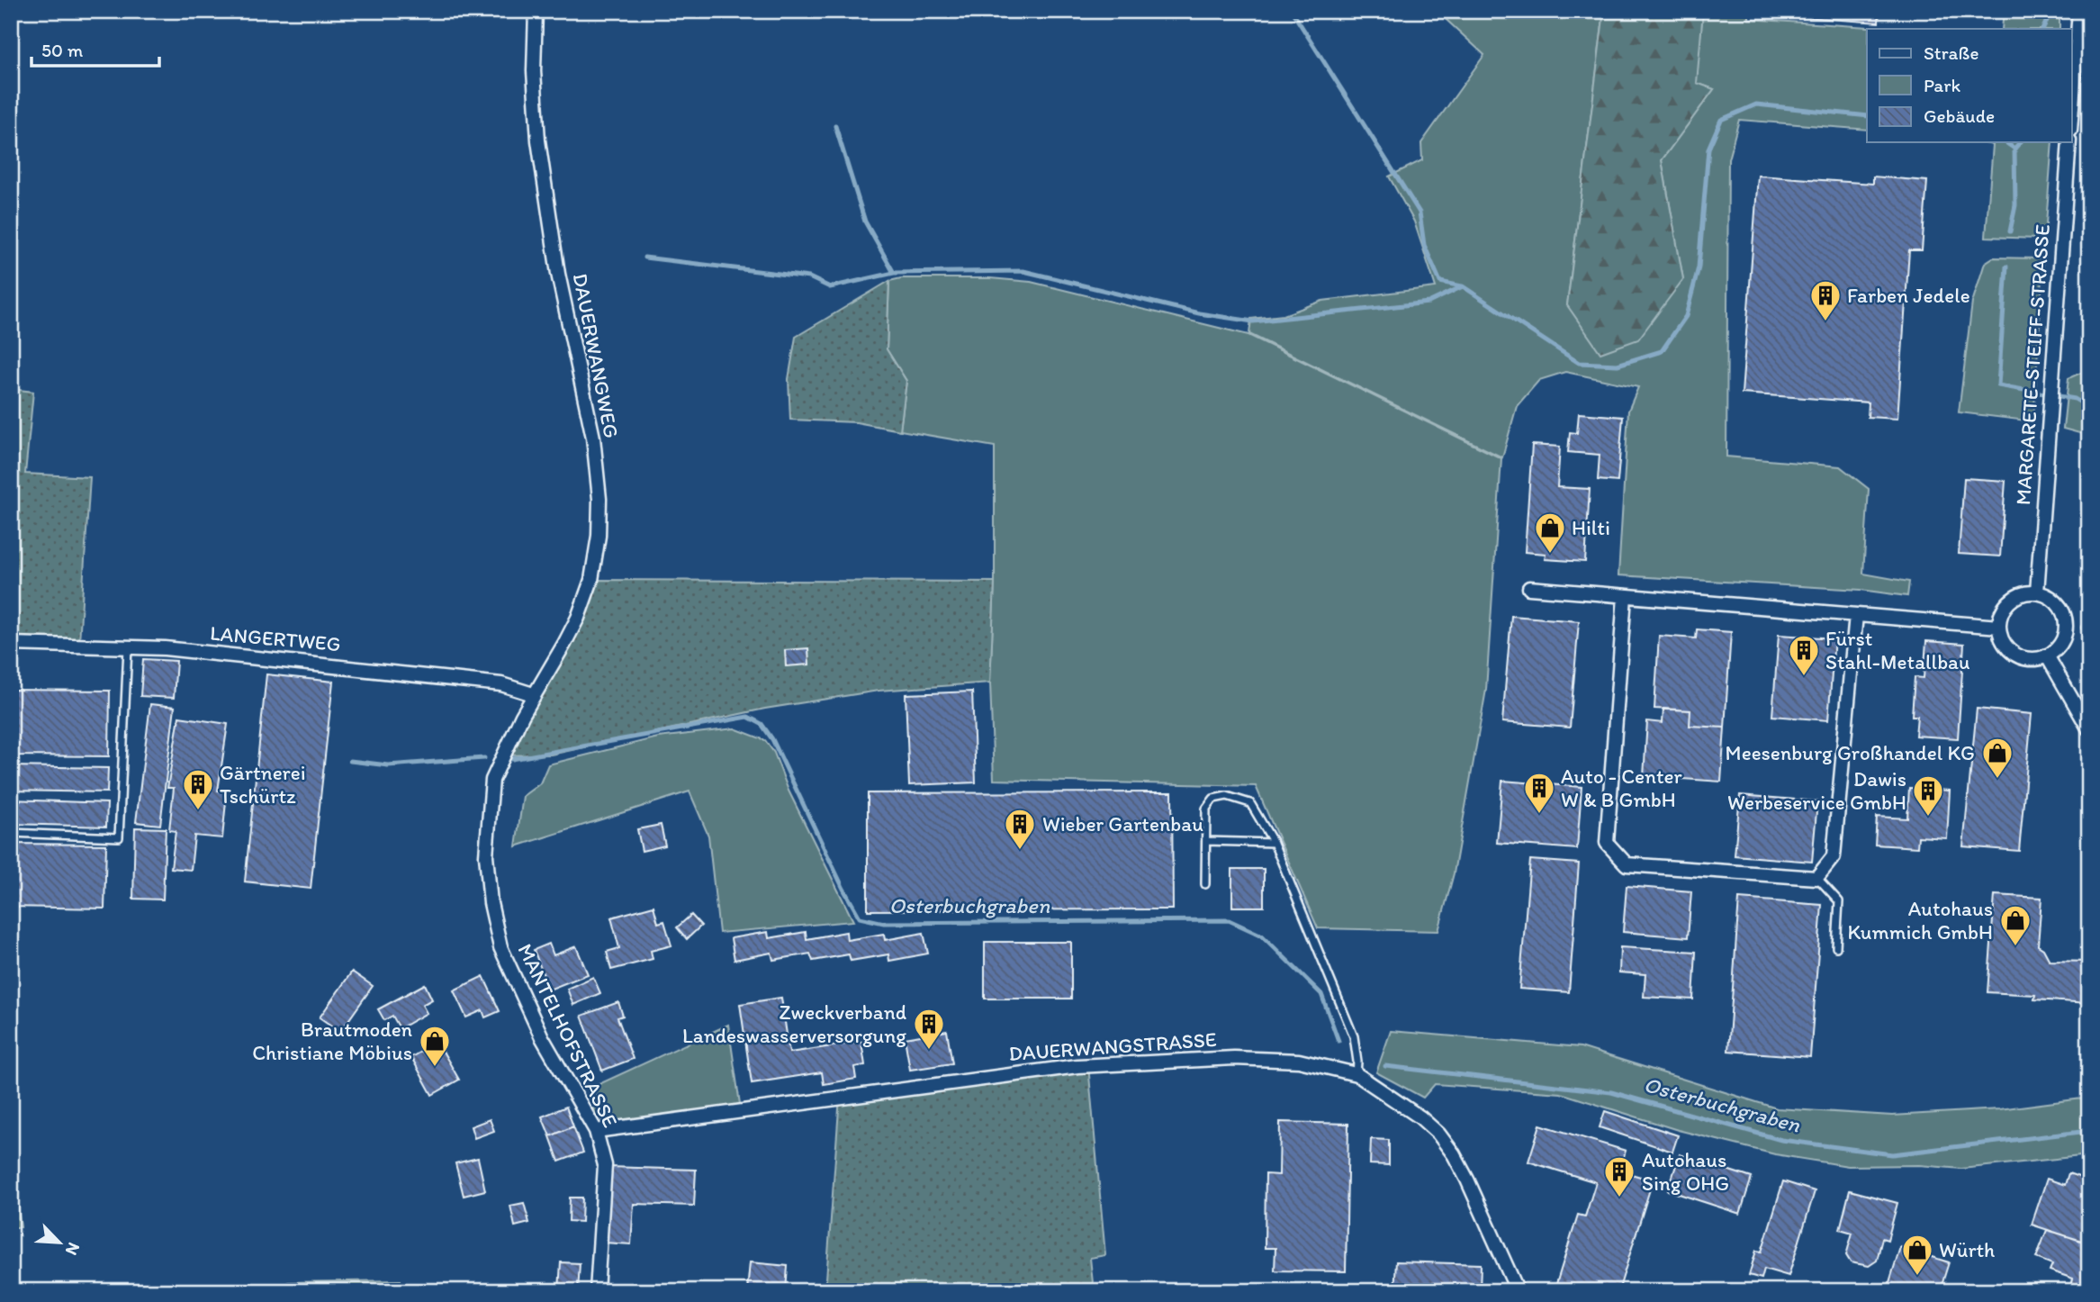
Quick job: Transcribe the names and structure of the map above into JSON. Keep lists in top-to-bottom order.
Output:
{
  "streets": {
    "street": [
      "DAUERWANGWEG",
      "MARGARETE-STEIFF-STRASSE",
      "LANGERTWEG",
      "MANTELHOFSTRASSE",
      "DAUERWANGSTRASSE"
    ]
  },
  "crossings": [
    ["DAUERWANGWEG", "LANGERTWEG"],
    ["DAUERWANGWEG", "MANTELHOFSTRASSE"],
    ["LANGERTWEG", "MANTELHOFSTRASSE"],
    ["MANTELHOFSTRASSE", "DAUERWANGSTRASSE"]
  ],
  "water": ["Osterbuchgraben"],
  "places": {
    "building": [
      "Farben Jedele",
      "Fürst Stahl-Metallbau",
      "Gärtnerei Tschürtz",
      "Auto - Center W & B GmbH",
      "Dawis Werbeservice GmbH",
      "Wieber Gartenbau",
      "Zweckverband Landeswasserversorgung",
      "Autohaus Sing OHG"
    ],
    "shop": [
      "Hilti",
      "Meesenburg Großhandel KG",
      "Autohaus Kummich GmbH",
      "Brautmoden Christiane Möbius",
      "Würth"
    ]
  },
  "legend": ["Straße", "Park", "Gebäude"],
  "scale_bar": "50 m",
  "north": "bottom right"
}
